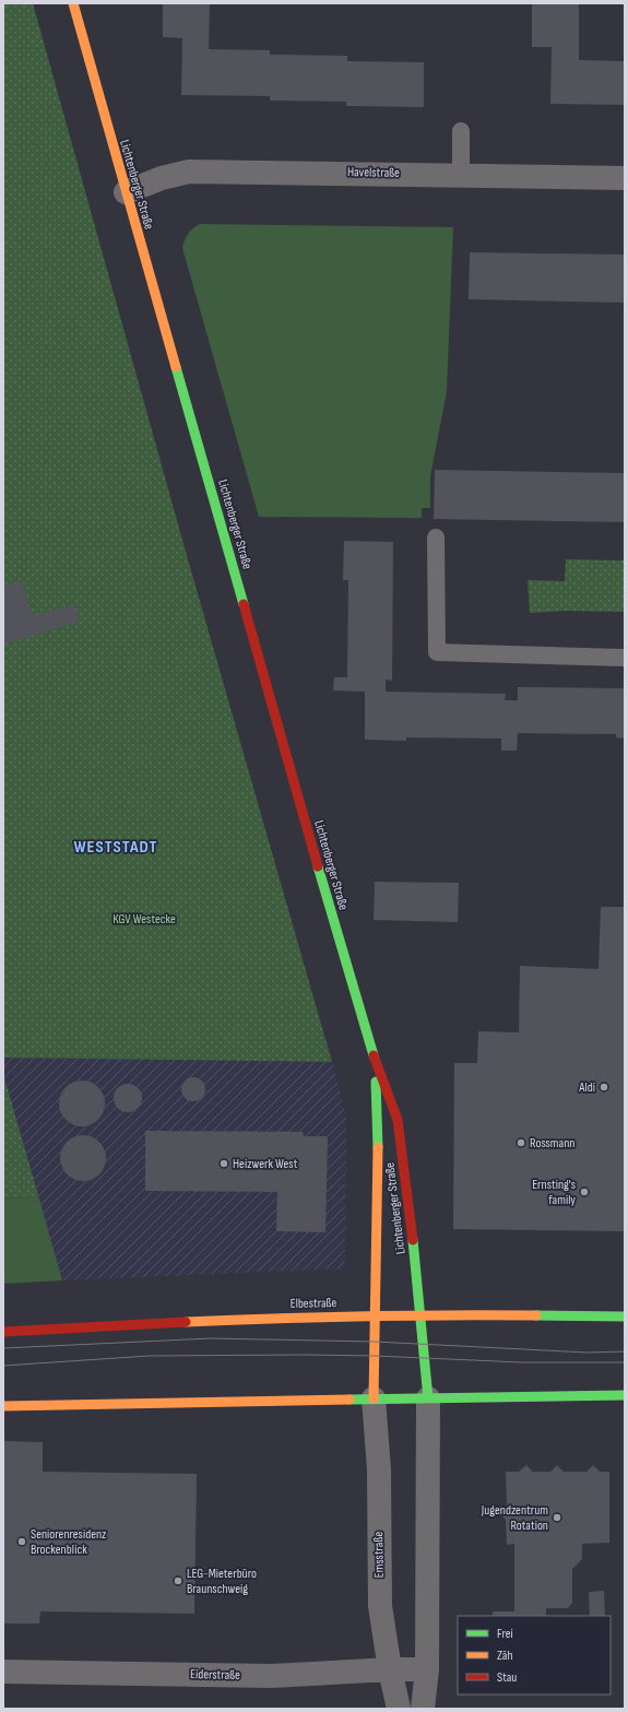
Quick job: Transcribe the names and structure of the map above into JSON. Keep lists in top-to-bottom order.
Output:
{
  "streets": {
    "street": [
      "Havelstraße",
      "Lichtenberger Straße",
      "Elbestraße",
      "Emsstraße",
      "Eiderstraße"
    ]
  },
  "crossings": [
    ["Havelstraße", "Lichtenberger Straße"],
    ["Lichtenberger Straße", "Elbestraße"],
    ["Lichtenberger Straße", "Emsstraße"],
    ["Emsstraße", "Eiderstraße"]
  ],
  "districts": ["WESTSTADT"],
  "parks": ["KGV Westecke"],
  "places": [
    "Aldi",
    "Rossmann",
    "Heizwerk West",
    "Ernsting's family",
    "Jugendzentrum Rotation",
    "Seniorenresidenz Brockenblick",
    "LEG-Mieterbüro Braunschweig"
  ],
  "legend": ["Frei", "Zäh", "Stau"]
}
